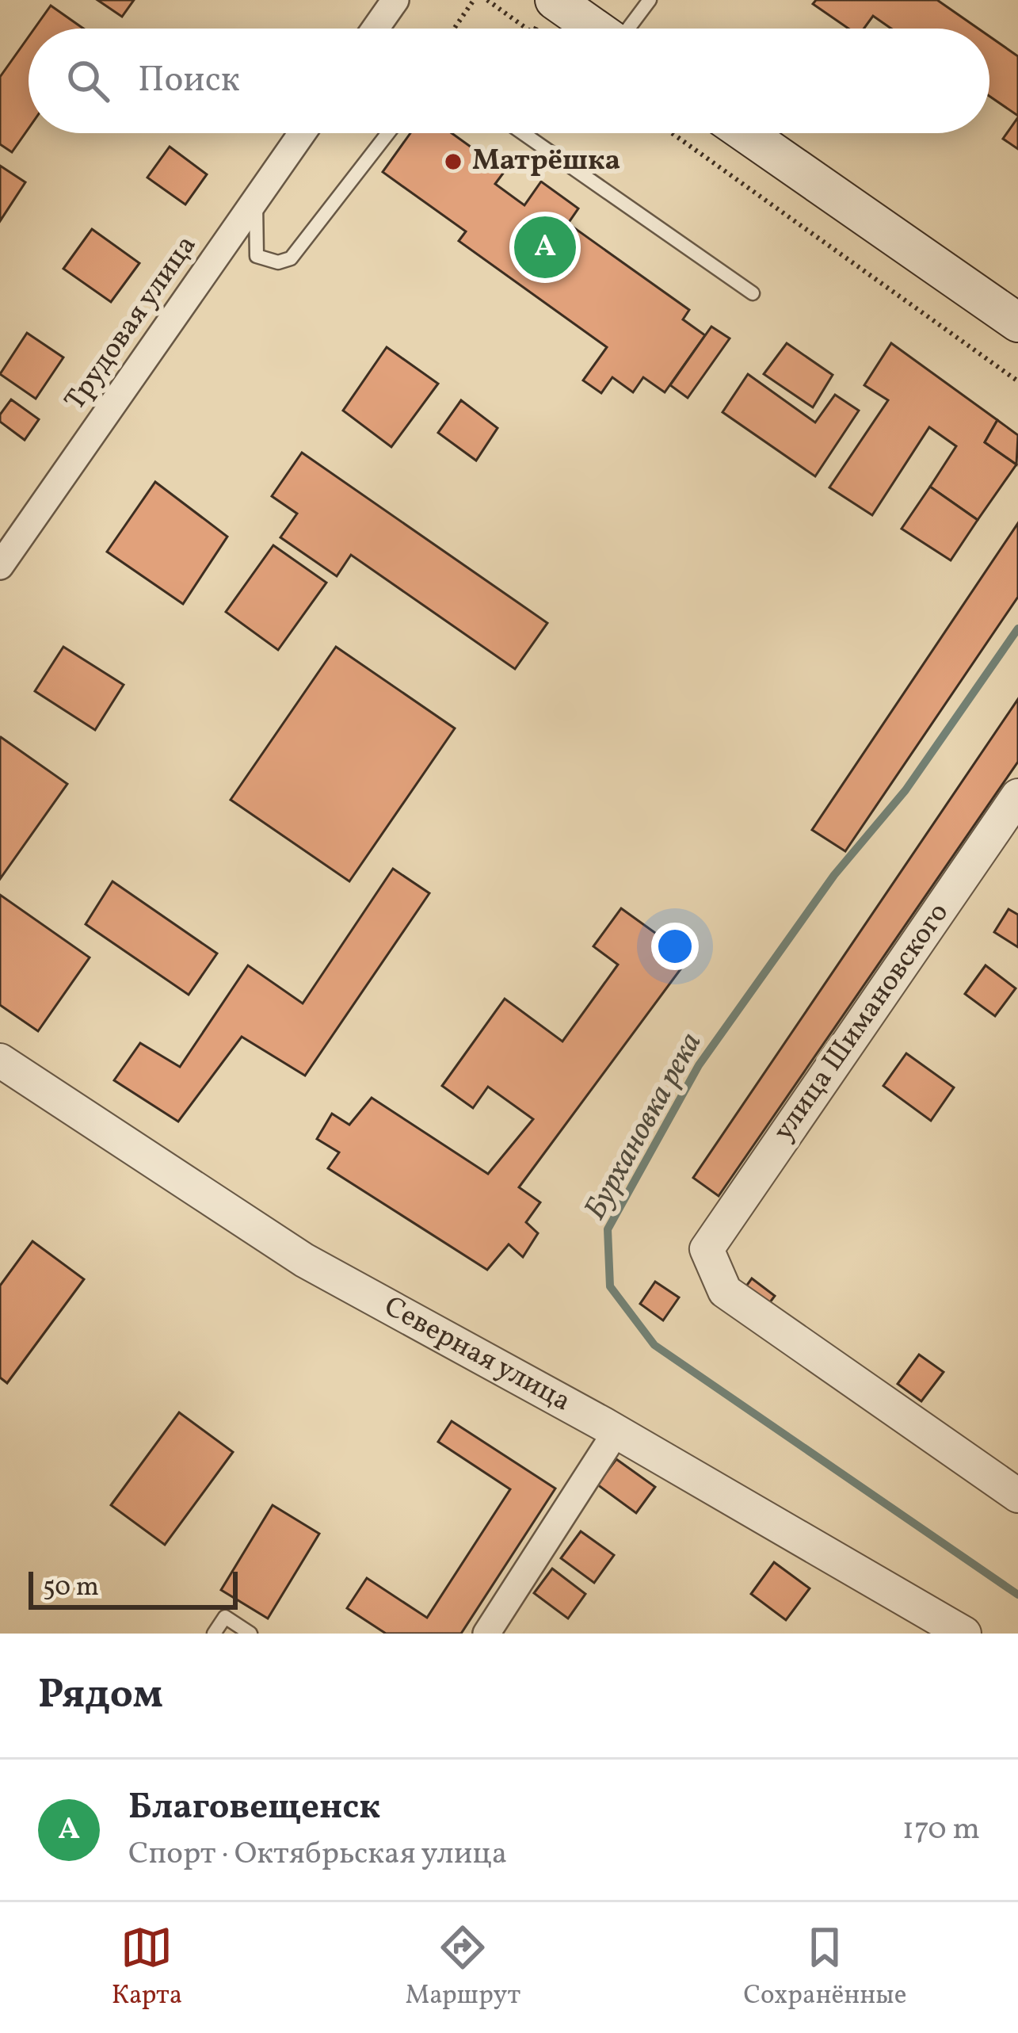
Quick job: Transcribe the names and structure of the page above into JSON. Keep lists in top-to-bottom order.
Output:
{
  "streets": {
    "street": ["Трудовая улица", "улица Шимановского", "Северная улица"]
  },
  "water": ["Бурхановка река"],
  "places": ["Матрёшка"],
  "scale_bar": "50 m",
  "page": {
    "search": "Поиск",
    "pins": "A",
    "scale": "50 m",
    "heading": "Рядом",
    "list": [
      {
        "mark": "A",
        "name": "Благовещенск",
        "note": "Спорт · Октябрьская улица",
        "value": "170 m"
      }
    ],
    "nav": ["Карта", "Маршрут", "Сохранённые"]
  }
}
